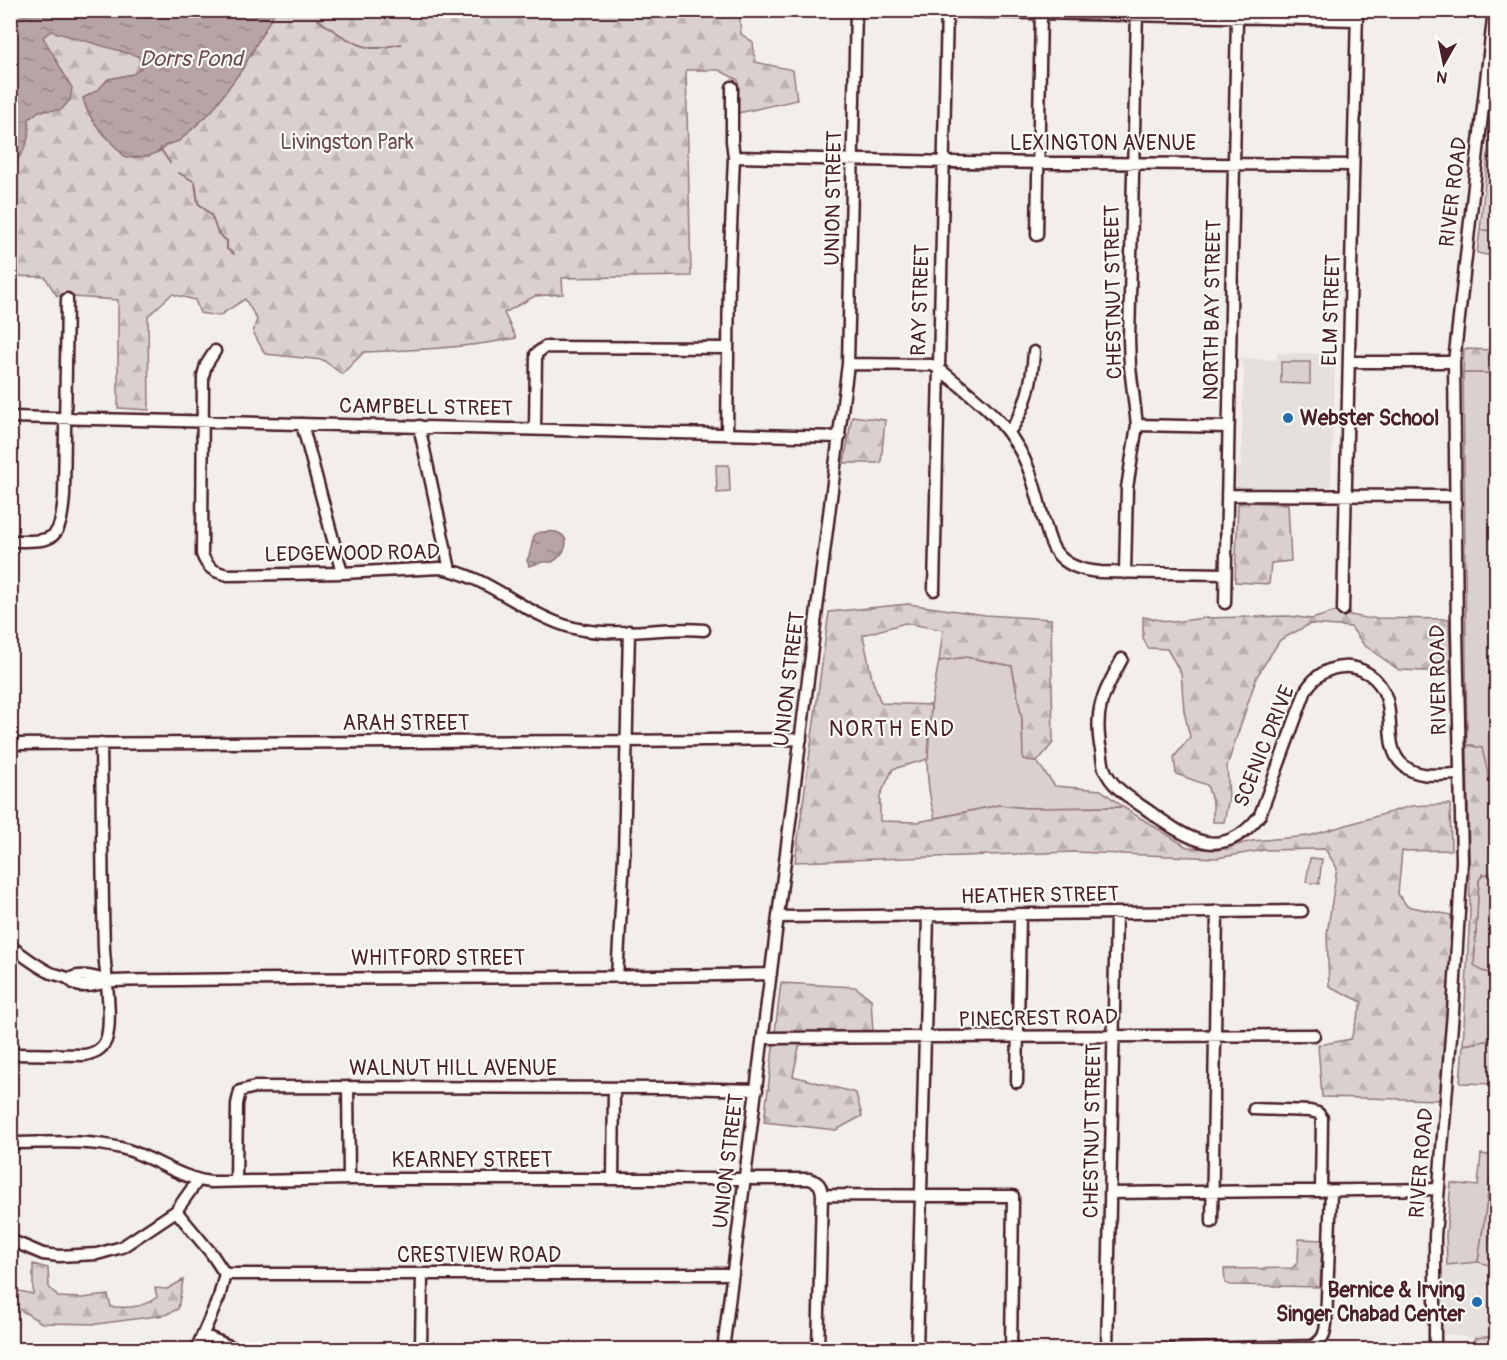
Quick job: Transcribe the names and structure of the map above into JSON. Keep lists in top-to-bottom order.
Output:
{
  "streets": {
    "street": [
      "LEXINGTON AVENUE",
      "RIVER ROAD",
      "UNION STREET",
      "CHESTNUT STREET",
      "RAY STREET",
      "NORTH BAY STREET",
      "ELM STREET",
      "CAMPBELL STREET",
      "LEDGEWOOD ROAD",
      "ARAH STREET",
      "SCENIC DRIVE",
      "HEATHER STREET",
      "WHITFORD STREET",
      "PINECREST ROAD",
      "WALNUT HILL AVENUE",
      "KEARNEY STREET",
      "CRESTVIEW ROAD"
    ]
  },
  "crossings": [
    ["LEXINGTON AVENUE", "UNION STREET"],
    ["LEXINGTON AVENUE", "CHESTNUT STREET"],
    ["LEXINGTON AVENUE", "RAY STREET"],
    ["LEXINGTON AVENUE", "NORTH BAY STREET"],
    ["LEXINGTON AVENUE", "ELM STREET"],
    ["RIVER ROAD", "SCENIC DRIVE"],
    ["UNION STREET", "CAMPBELL STREET"],
    ["UNION STREET", "ARAH STREET"],
    ["UNION STREET", "HEATHER STREET"],
    ["UNION STREET", "WHITFORD STREET"],
    ["UNION STREET", "PINECREST ROAD"],
    ["UNION STREET", "WALNUT HILL AVENUE"],
    ["UNION STREET", "KEARNEY STREET"],
    ["UNION STREET", "CRESTVIEW ROAD"],
    ["CHESTNUT STREET", "HEATHER STREET"],
    ["CHESTNUT STREET", "PINECREST ROAD"],
    ["CAMPBELL STREET", "LEDGEWOOD ROAD"],
    ["WALNUT HILL AVENUE", "KEARNEY STREET"]
  ],
  "districts": ["NORTH END"],
  "water": ["Dorrs Pond"],
  "parks": ["Livingston Park"],
  "places": ["Webster School", "Bernice & Irving Singer Chabad Center"],
  "north": "bottom"
}
